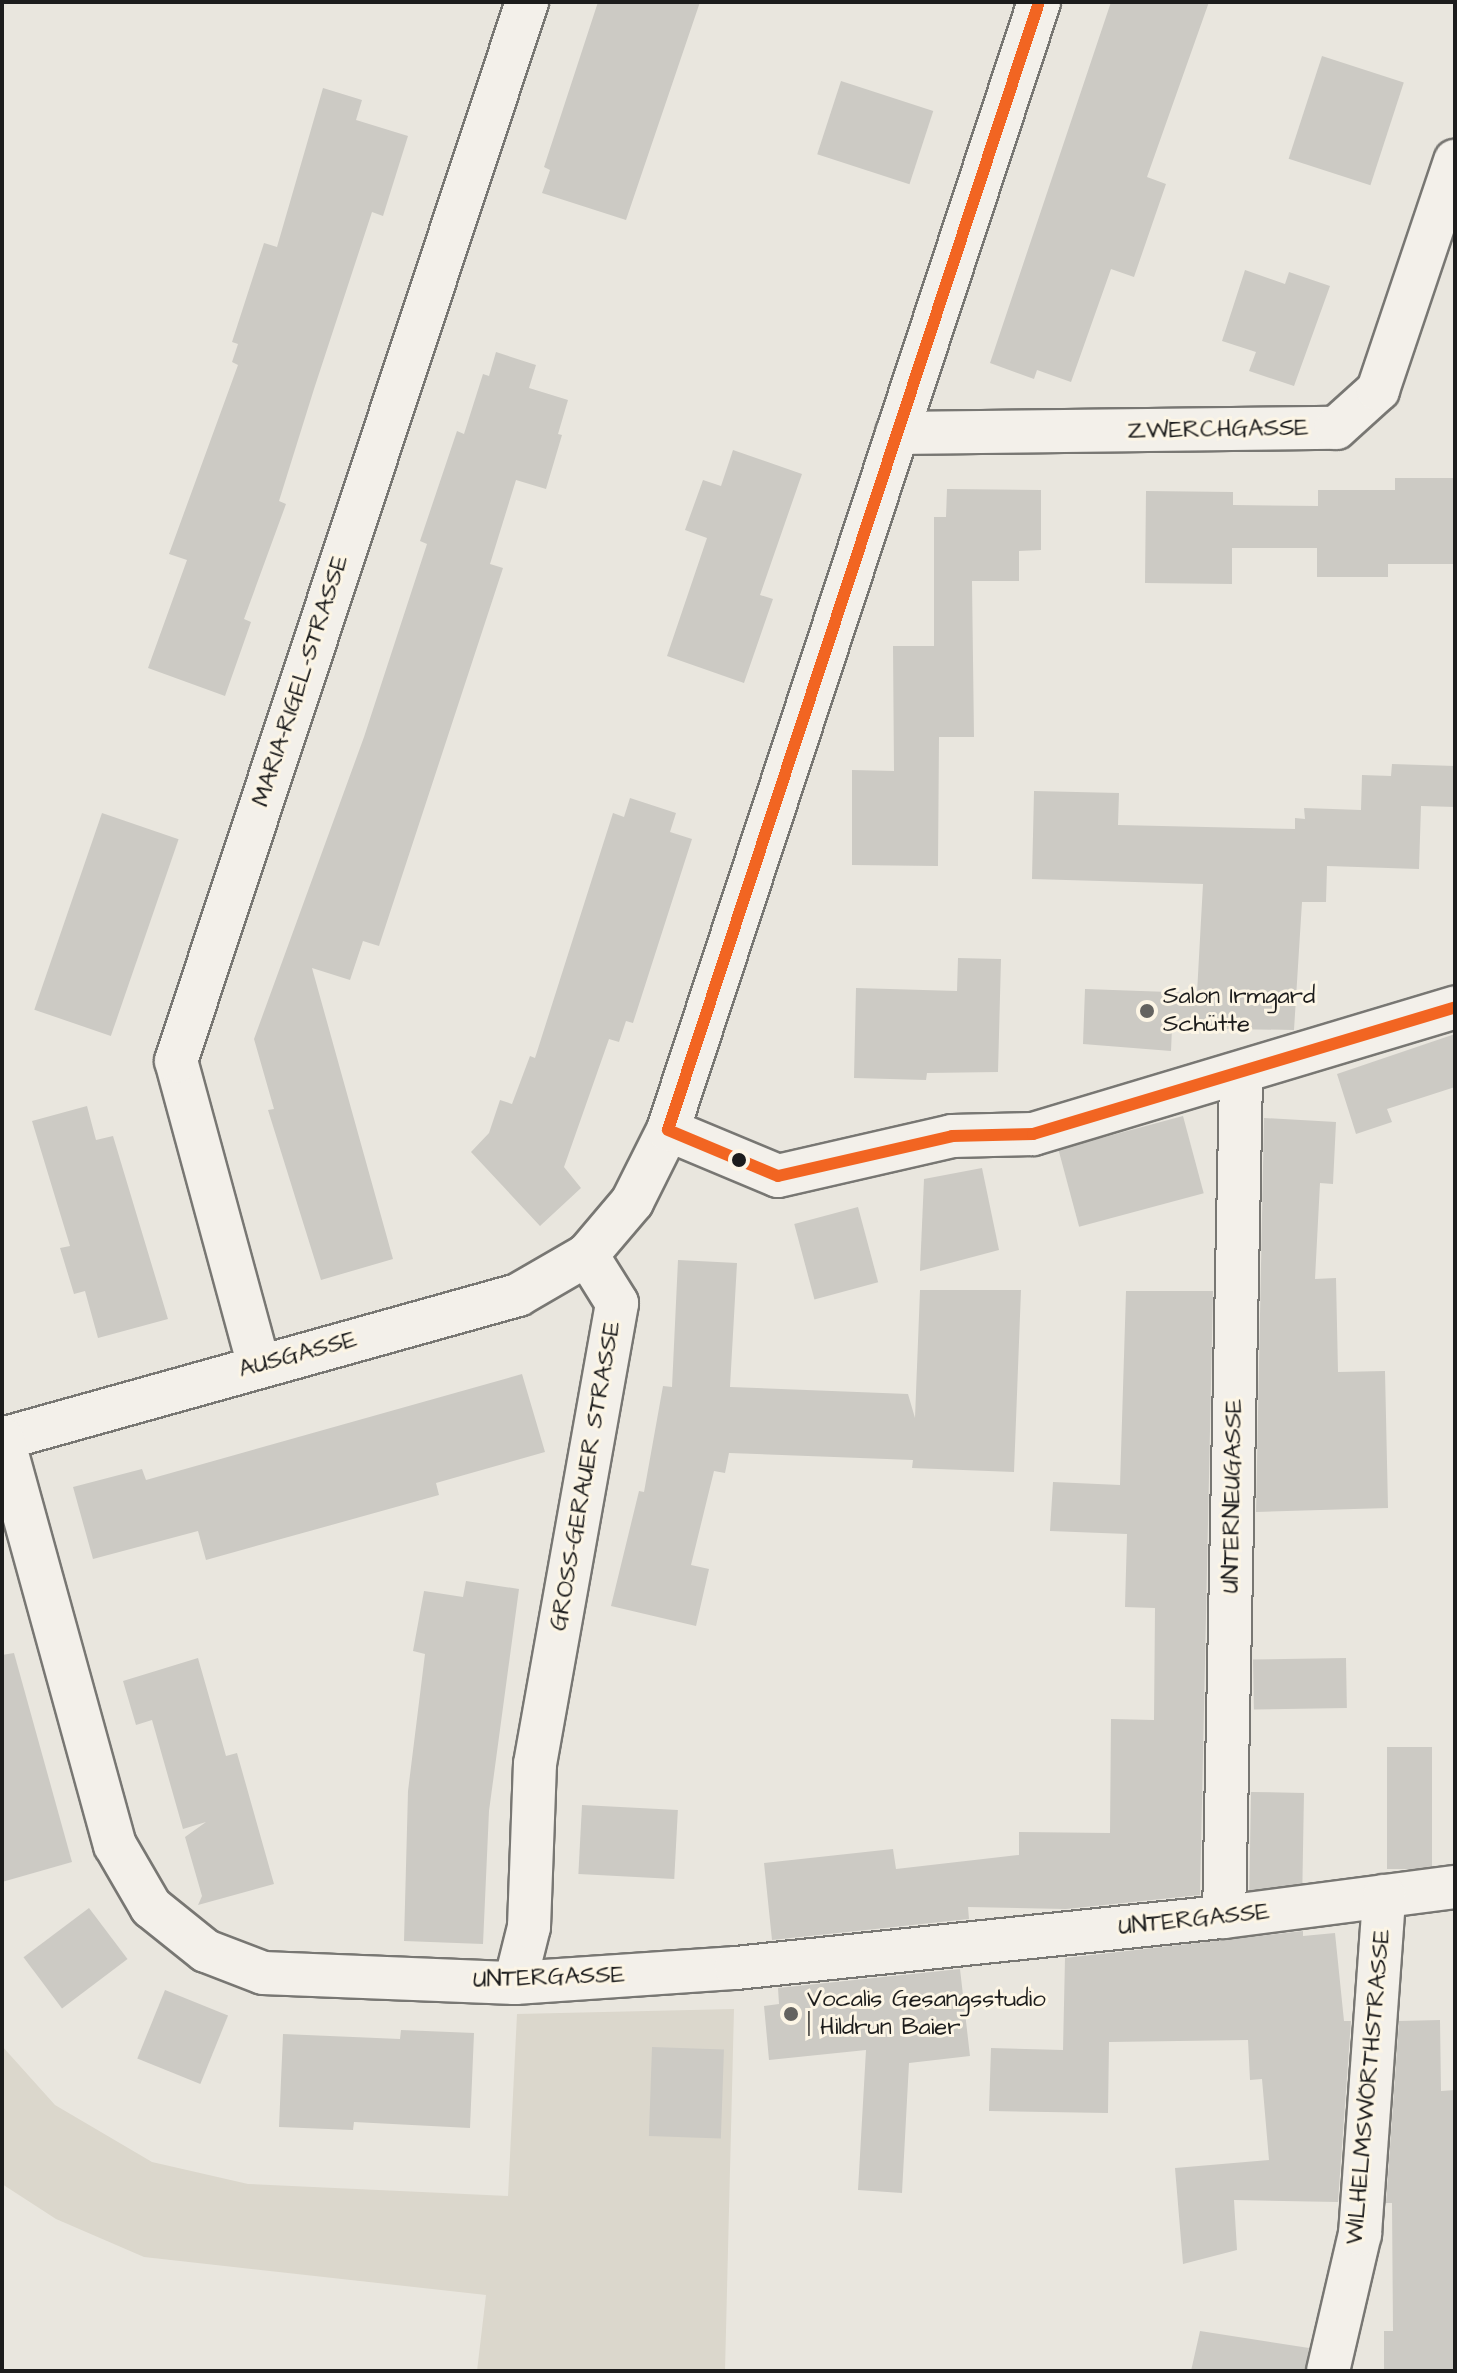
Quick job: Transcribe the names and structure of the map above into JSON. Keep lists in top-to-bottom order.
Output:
{
  "streets": {
    "street": [
      "ZWERCHGASSE",
      "MARIA-RIGEL-STRASSE",
      "AUSGASSE",
      "GROSS-GERAUER STRASSE",
      "UNTERNEUGASSE",
      "UNTERGASSE",
      "WILHELMSWÖRTHSTRASSE"
    ]
  },
  "crossings": [
    ["MARIA-RIGEL-STRASSE", "AUSGASSE"],
    ["AUSGASSE", "GROSS-GERAUER STRASSE"],
    ["AUSGASSE", "UNTERGASSE"],
    ["GROSS-GERAUER STRASSE", "UNTERGASSE"],
    ["UNTERNEUGASSE", "UNTERGASSE"],
    ["UNTERGASSE", "WILHELMSWÖRTHSTRASSE"]
  ],
  "places": ["Salon Irmgard Schütte", "Vocalis Gesangsstudio | Hildrun Baier"]
}
